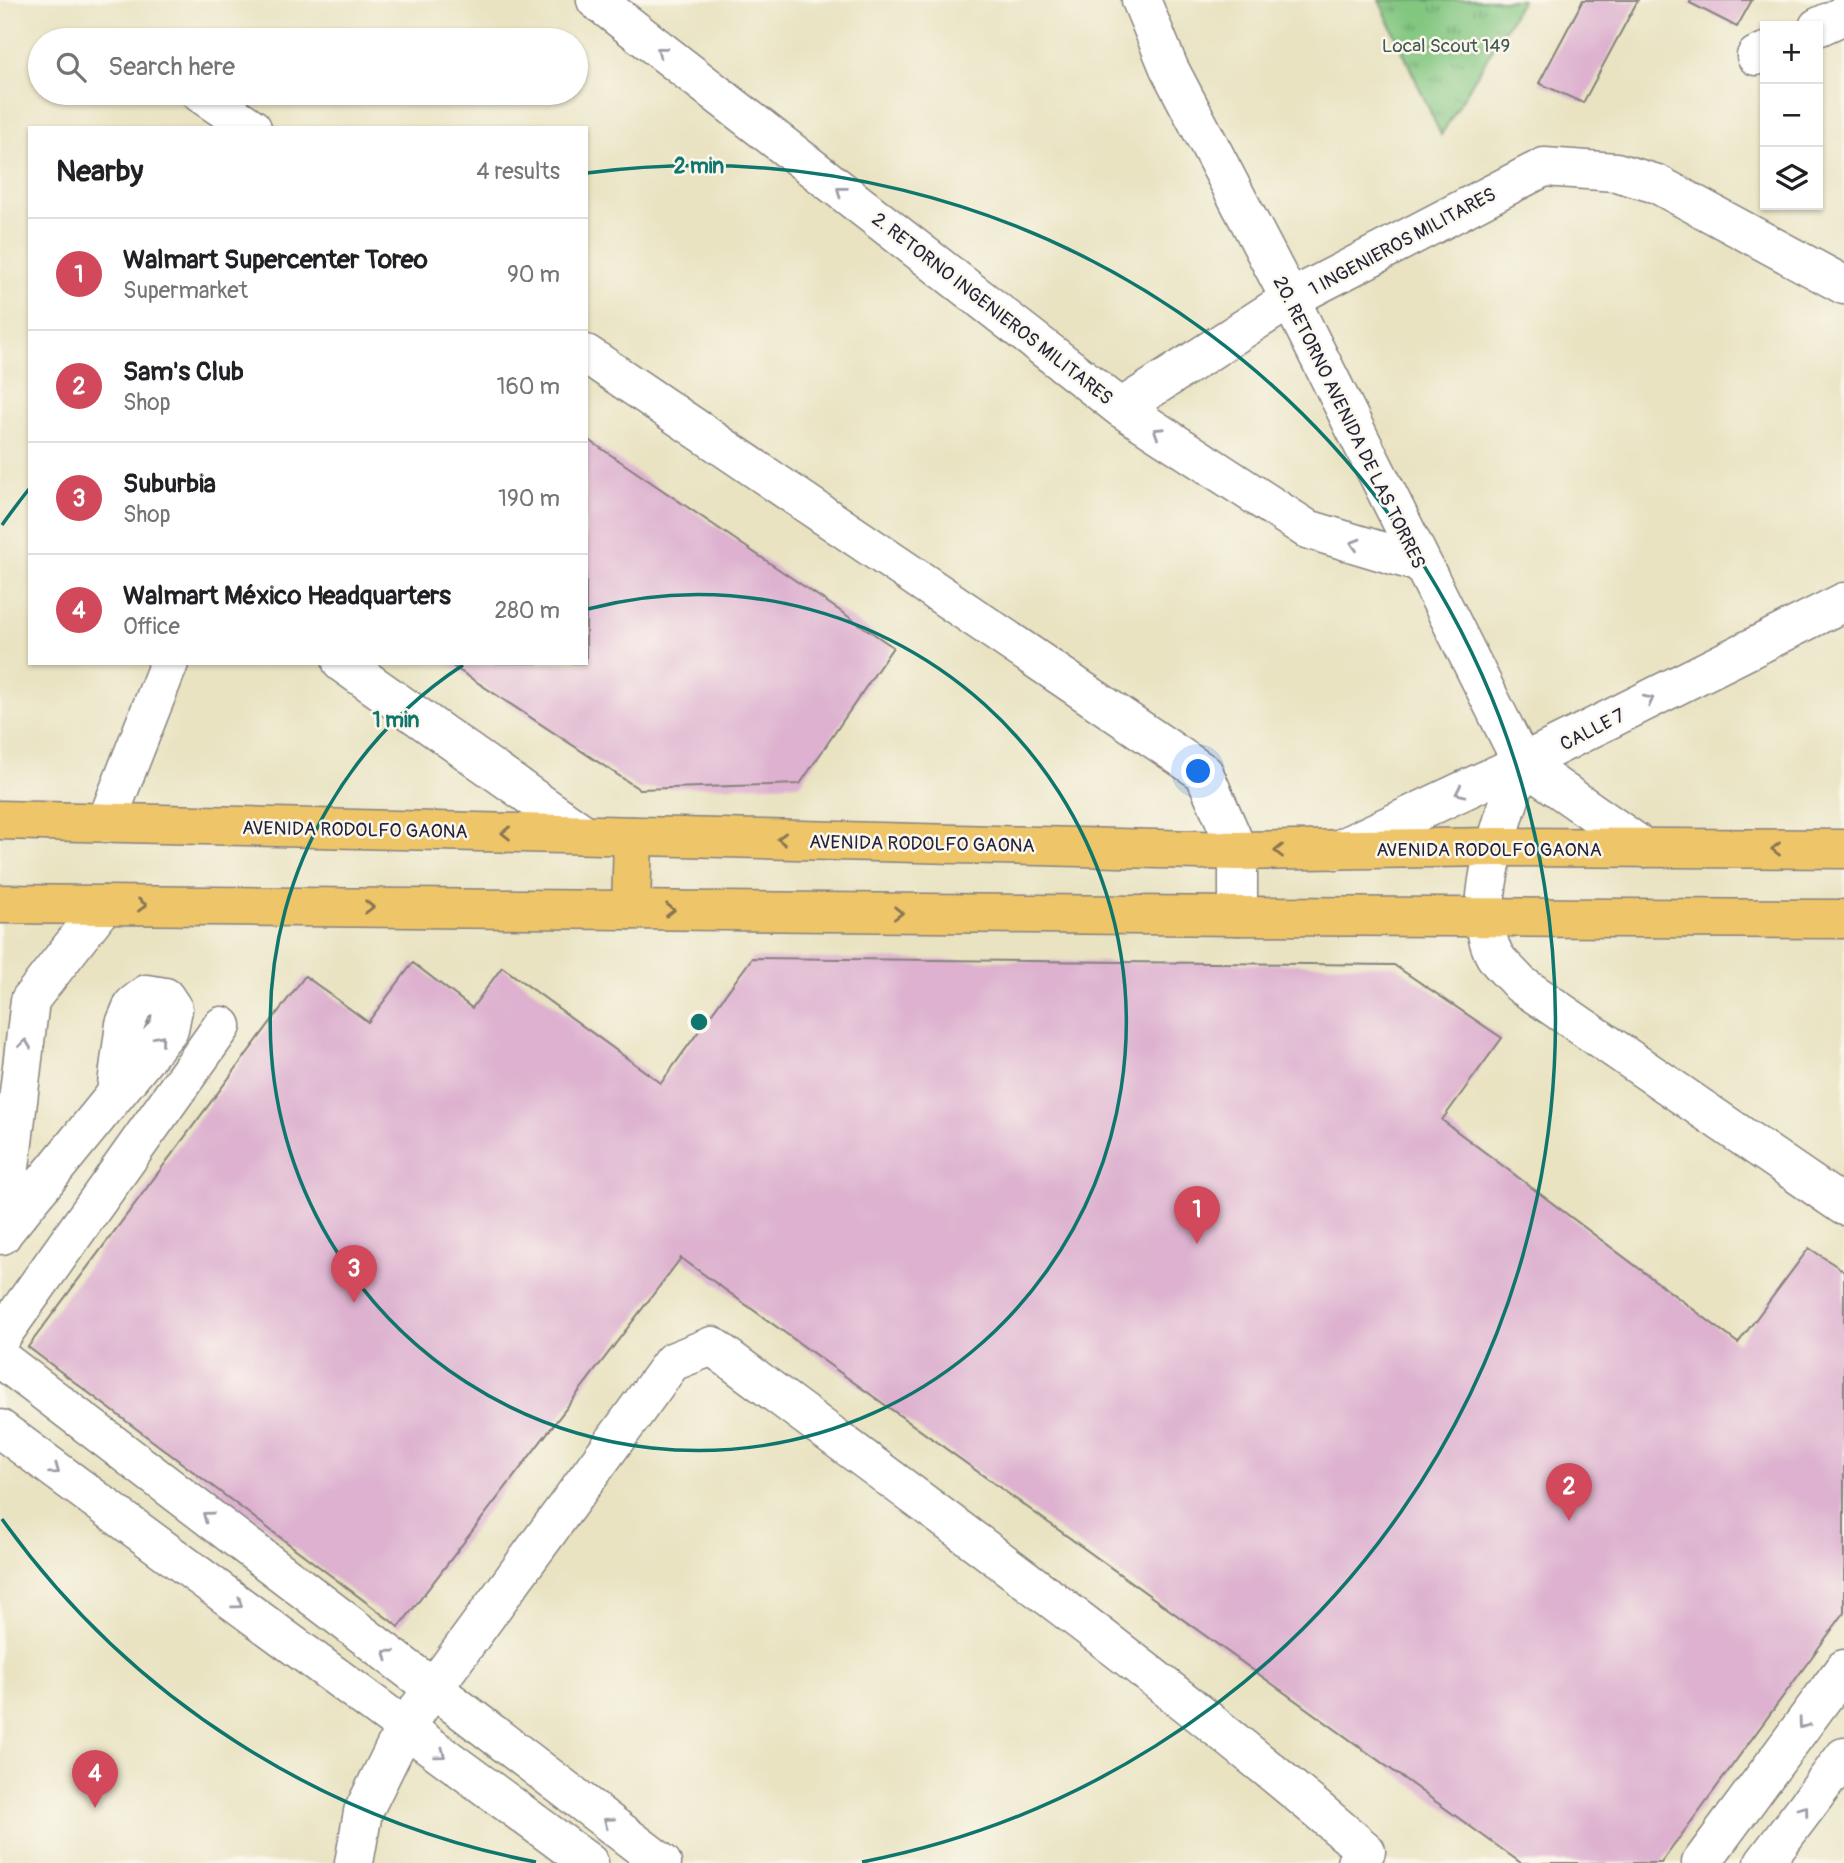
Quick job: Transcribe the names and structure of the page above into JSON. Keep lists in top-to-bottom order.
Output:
{
  "streets": {
    "main road": ["AVENIDA RODOLFO GAONA"],
    "street": [
      "1 INGENIEROS MILITARES",
      "2. RETORNO INGENIEROS MILITARES",
      "2O. RETORNO AVENIDA DE LAS TORRES",
      "CALLE 7"
    ]
  },
  "crossings": [
    ["1 INGENIEROS MILITARES", "2. RETORNO INGENIEROS MILITARES"],
    ["1 INGENIEROS MILITARES", "2O. RETORNO AVENIDA DE LAS TORRES"],
    ["2. RETORNO INGENIEROS MILITARES", "2O. RETORNO AVENIDA DE LAS TORRES"],
    ["2O. RETORNO AVENIDA DE LAS TORRES", "CALLE 7"],
    ["CALLE 7", "AVENIDA RODOLFO GAONA"]
  ],
  "parks": ["Local Scout 149"],
  "page": {
    "map_buttons": ["+", "−"],
    "search": "Search here",
    "heading": ["Nearby", "4 results"],
    "list": [
      {
        "mark": "1",
        "name": "Walmart Supercenter Toreo",
        "note": "Supermarket",
        "value": "90 m"
      },
      {
        "mark": "2",
        "name": "Sam's Club",
        "note": "Shop",
        "value": "160 m"
      },
      {
        "mark": "3",
        "name": "Suburbia",
        "note": "Shop",
        "value": "190 m"
      },
      {
        "mark": "4",
        "name": "Walmart México Headquarters",
        "note": "Office",
        "value": "280 m"
      }
    ],
    "pins": [
      "1",
      "3",
      "2",
      "4"
    ]
  },
  "rings": ["2 min", "1 min"]
}
